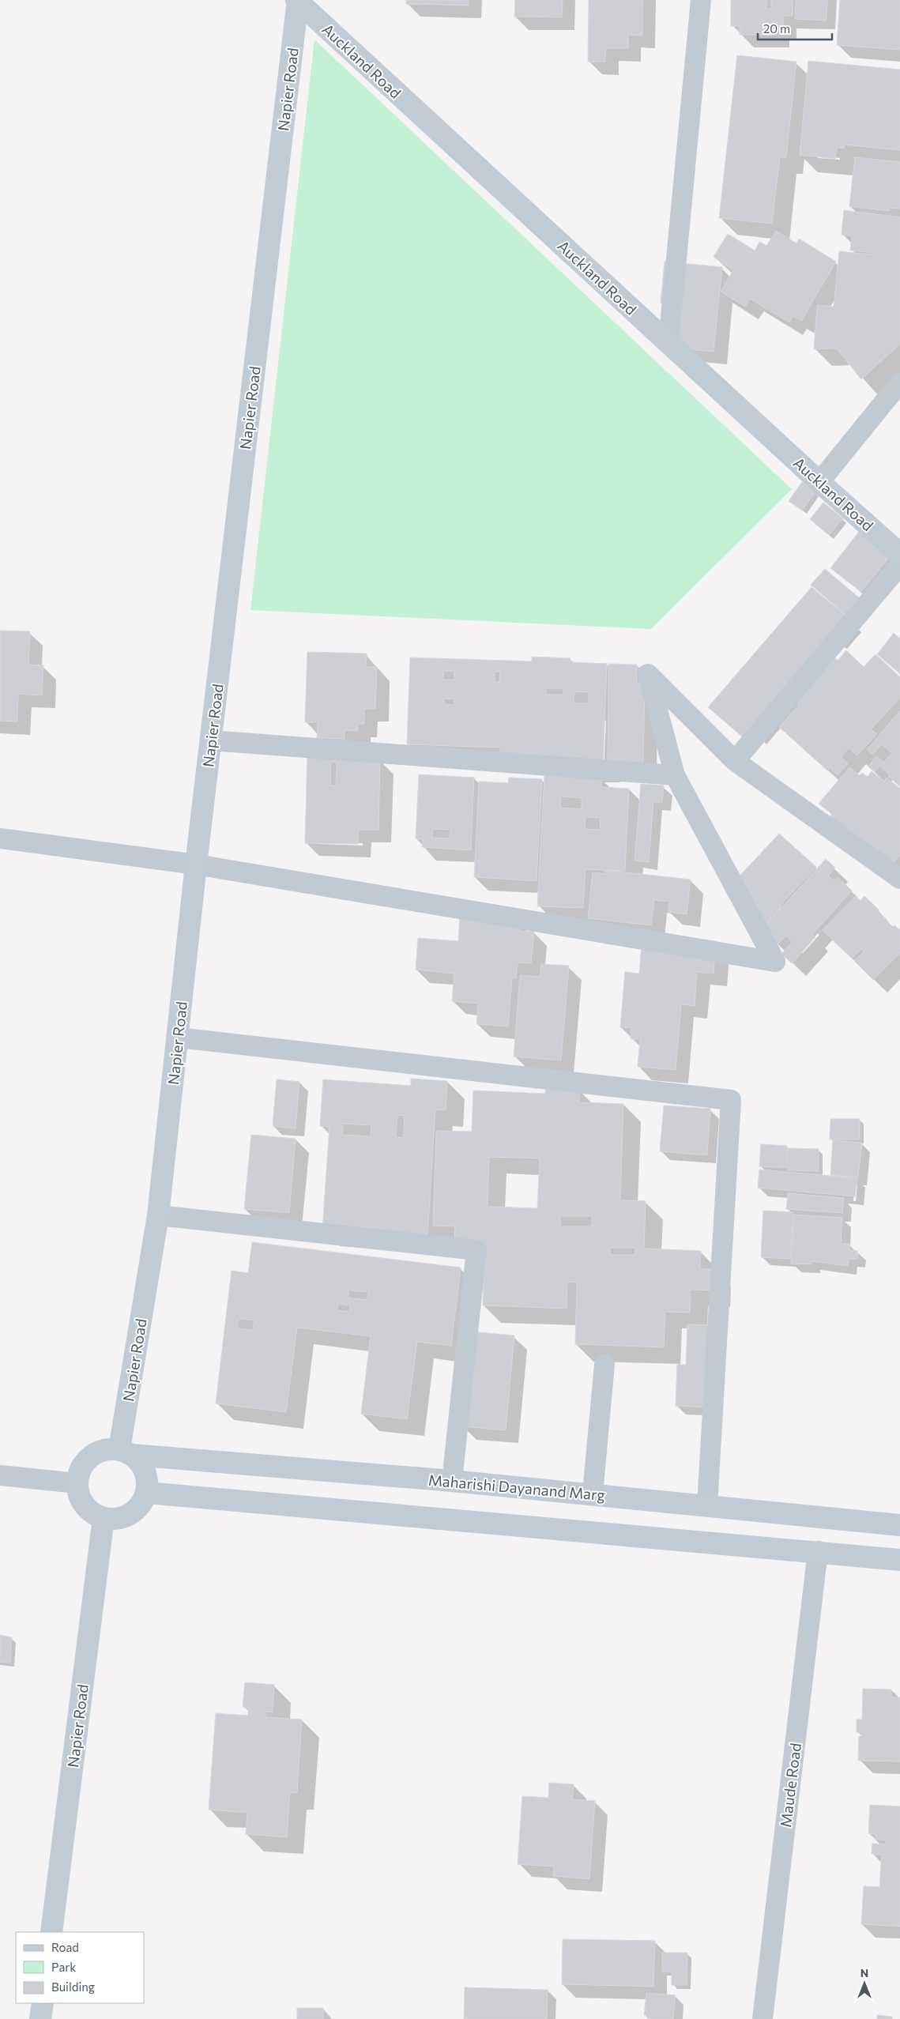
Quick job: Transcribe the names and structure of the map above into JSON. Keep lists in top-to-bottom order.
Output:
{
  "streets": {
    "street": [
      "Auckland Road",
      "Napier Road",
      "Maharishi Dayanand Marg",
      "Maude Road"
    ]
  },
  "crossings": [
    ["Auckland Road", "Napier Road"],
    ["Napier Road", "Maharishi Dayanand Marg"]
  ],
  "legend": ["Road", "Park", "Building"],
  "scale_bar": "20 m",
  "north": "top"
}
